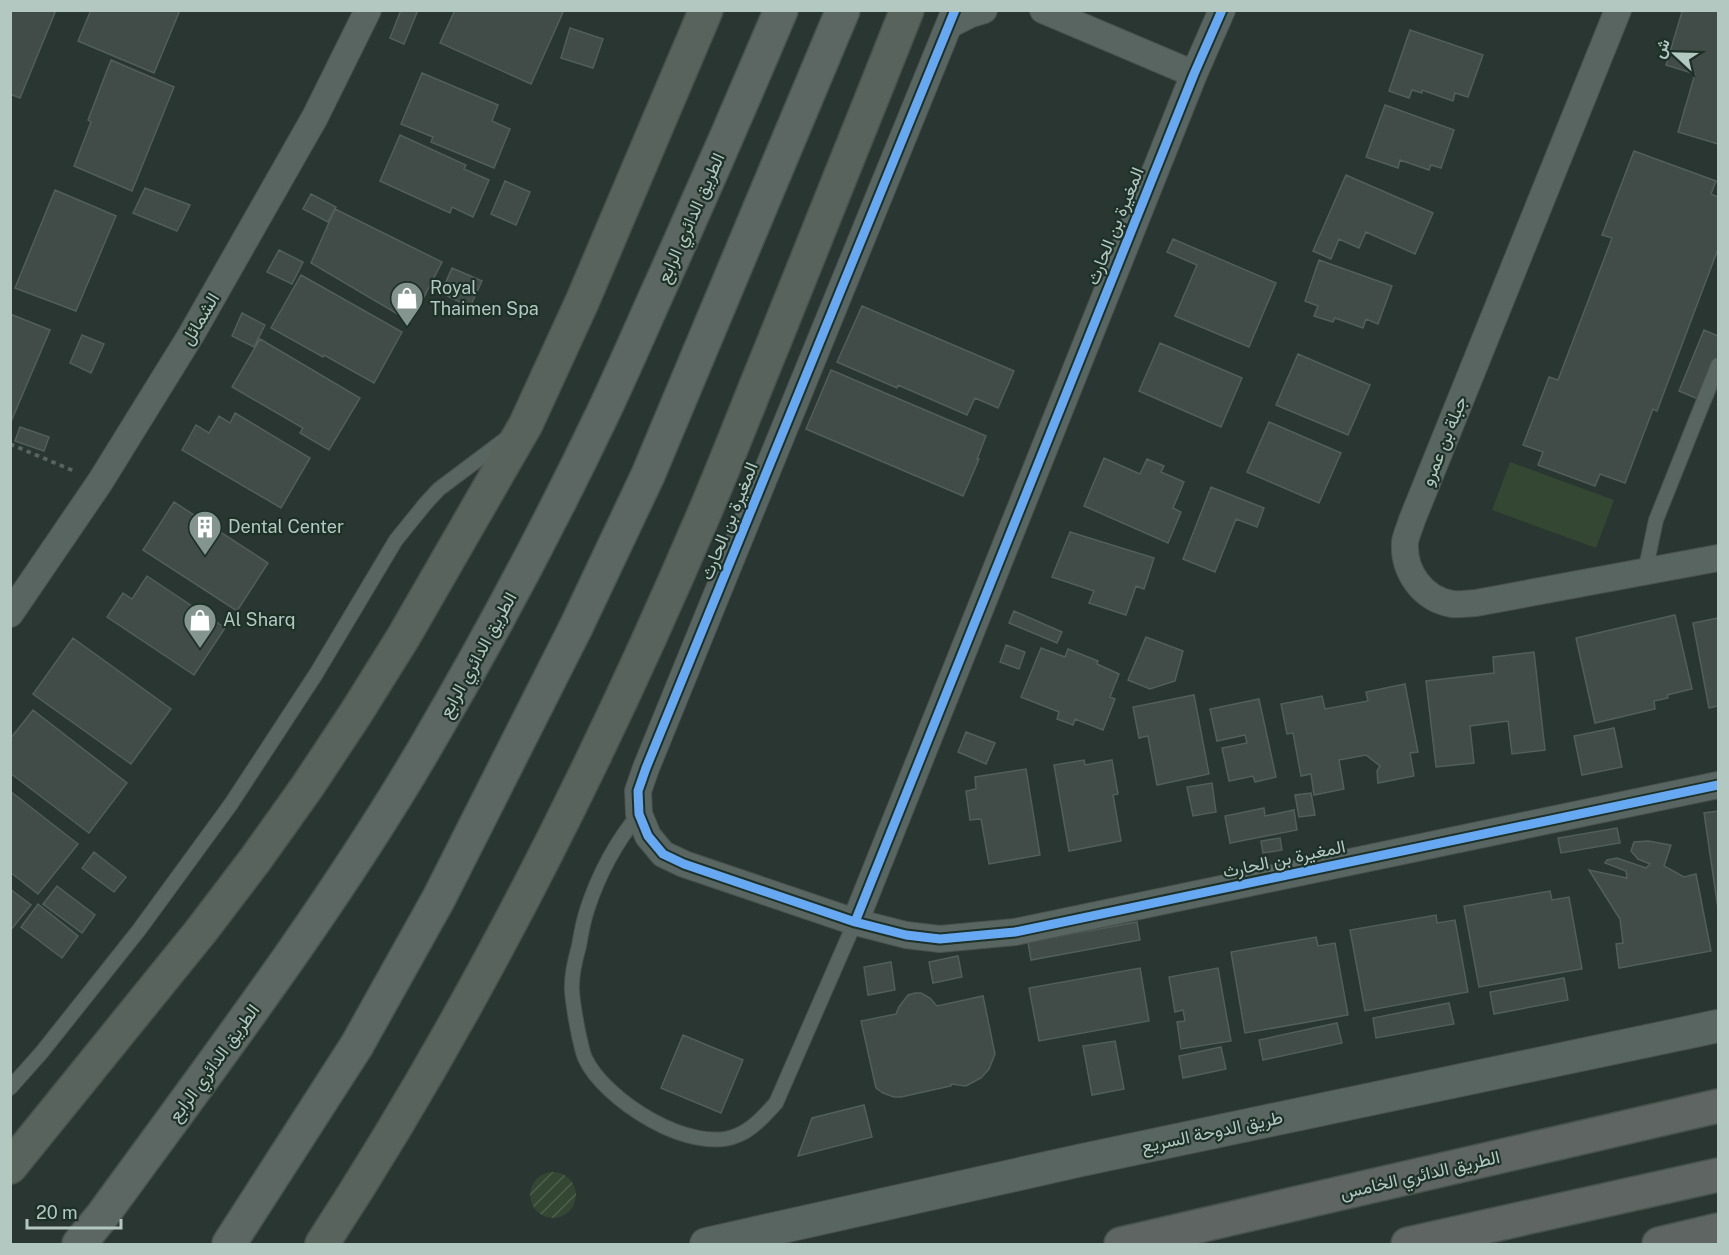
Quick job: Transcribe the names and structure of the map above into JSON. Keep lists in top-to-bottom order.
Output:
{
  "streets": {
    "highway": ["الطريق الدائري الخامس"],
    "main road": ["الطريق الدائري الرابع"],
    "street": [
      "المغيرة بن الحارث",
      "الشمائل",
      "جبلة بن عمرو",
      "طريق الدوحة السريع"
    ]
  },
  "places": {
    "shop": ["Royal Thaimen Spa", "Al Sharq"],
    "building": ["Dental Center"]
  },
  "scale_bar": "20 m",
  "north": "left"
}
